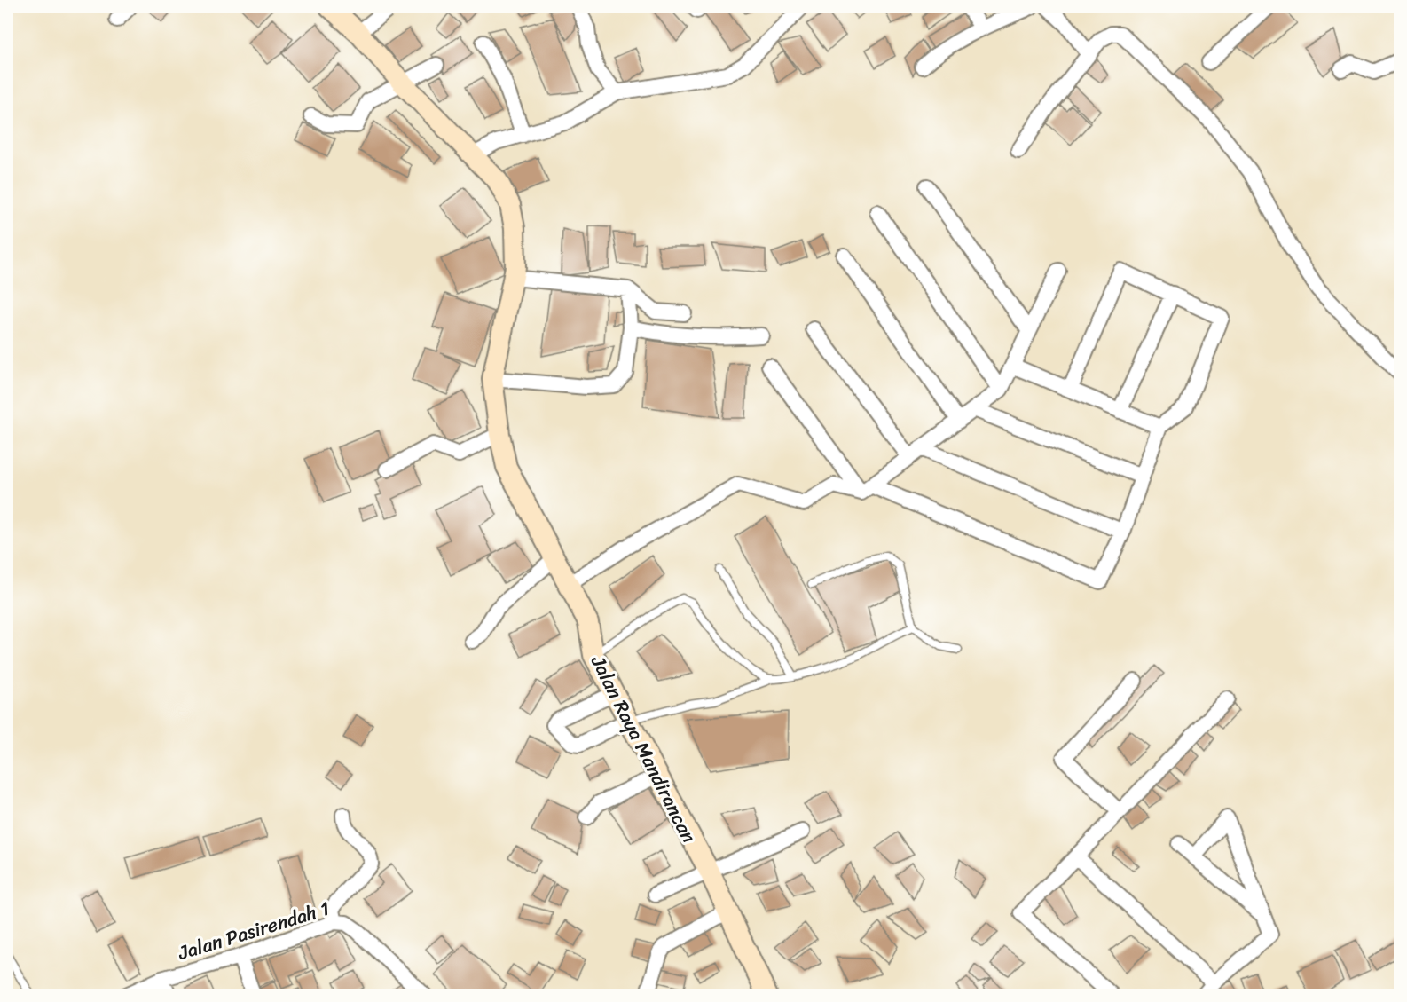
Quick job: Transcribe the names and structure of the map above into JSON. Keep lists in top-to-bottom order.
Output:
{
  "streets": {
    "street": ["Jalan Raya Mandirancan", "Jalan Pasirendah 1"]
  }
}
